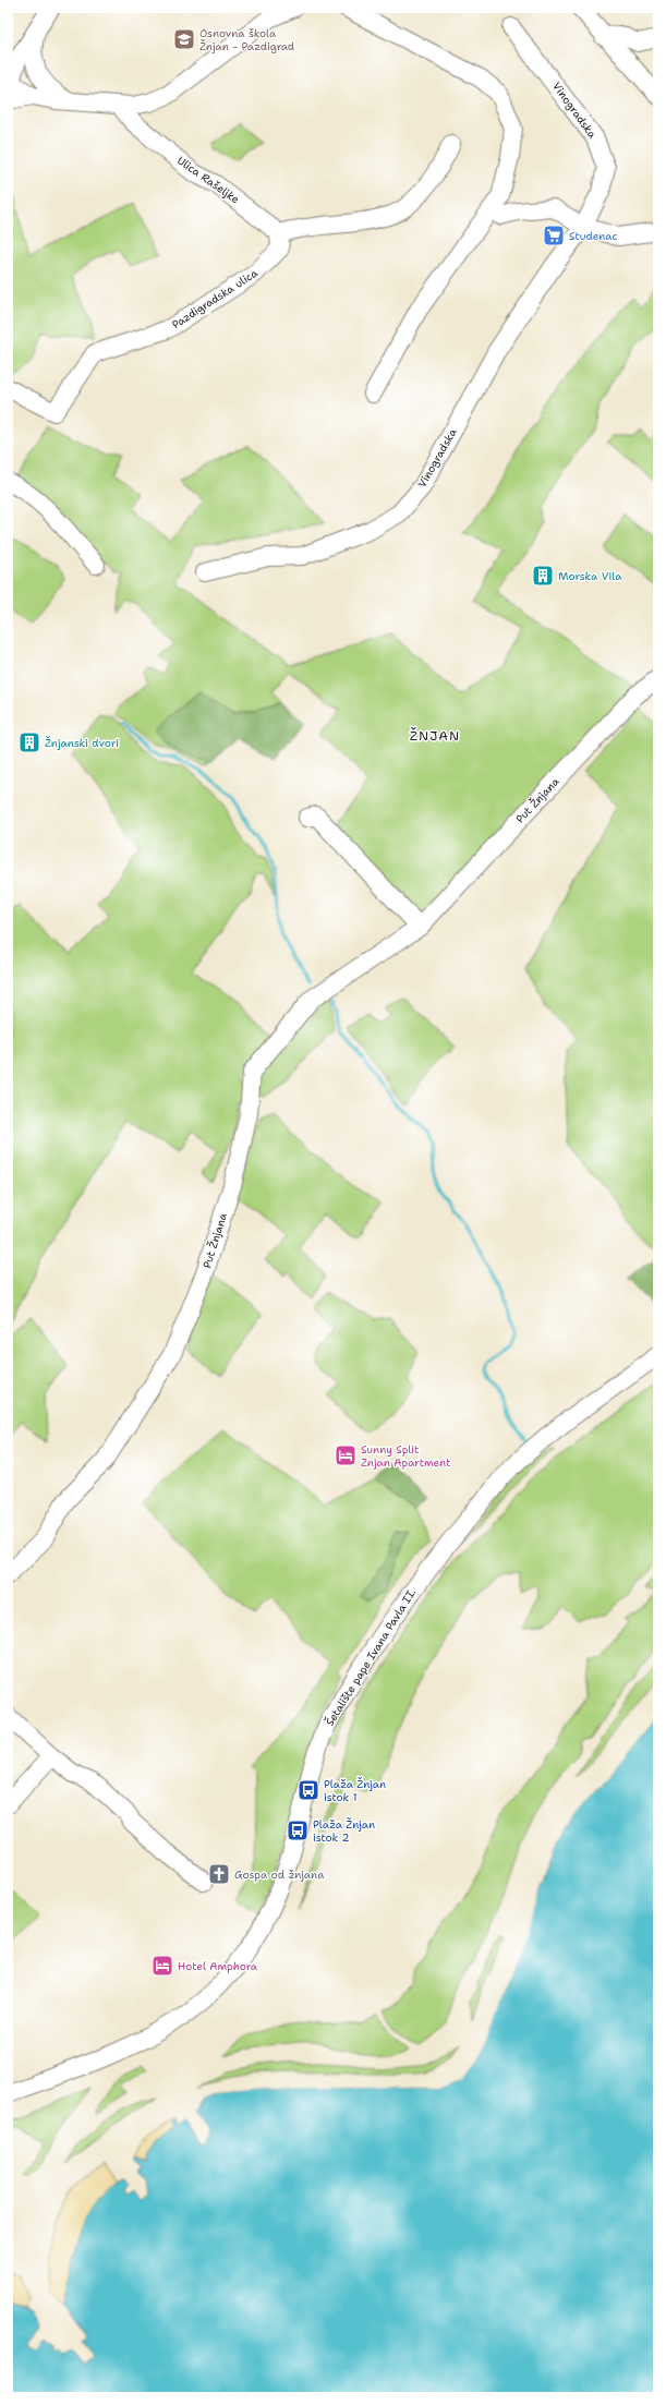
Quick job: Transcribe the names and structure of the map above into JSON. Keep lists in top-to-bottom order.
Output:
{
  "streets": {
    "street": [
      "Vinogradska",
      "Ulica Rašeljke",
      "Pazdigradska ulica",
      "Put Žnjana",
      "Šetalište pape Ivana Pavla II."
    ]
  },
  "crossings": [
    ["Ulica Rašeljke", "Pazdigradska ulica"]
  ],
  "districts": ["ŽNJAN"],
  "places": {
    "school or university": ["Osnovna škola Žnjan - Pazdigrad"],
    "supermarket": ["Studenac"],
    "building": ["Morska Vila", "Žnjanski dvori"],
    "hotel": ["Sunny Split Znjan Apartment", "Hotel Amphora"],
    "bus stop": ["Plaža Žnjan istok 1", "Plaža Žnjan istok 2"],
    "church": ["Gospa od žnjana"]
  }
}
